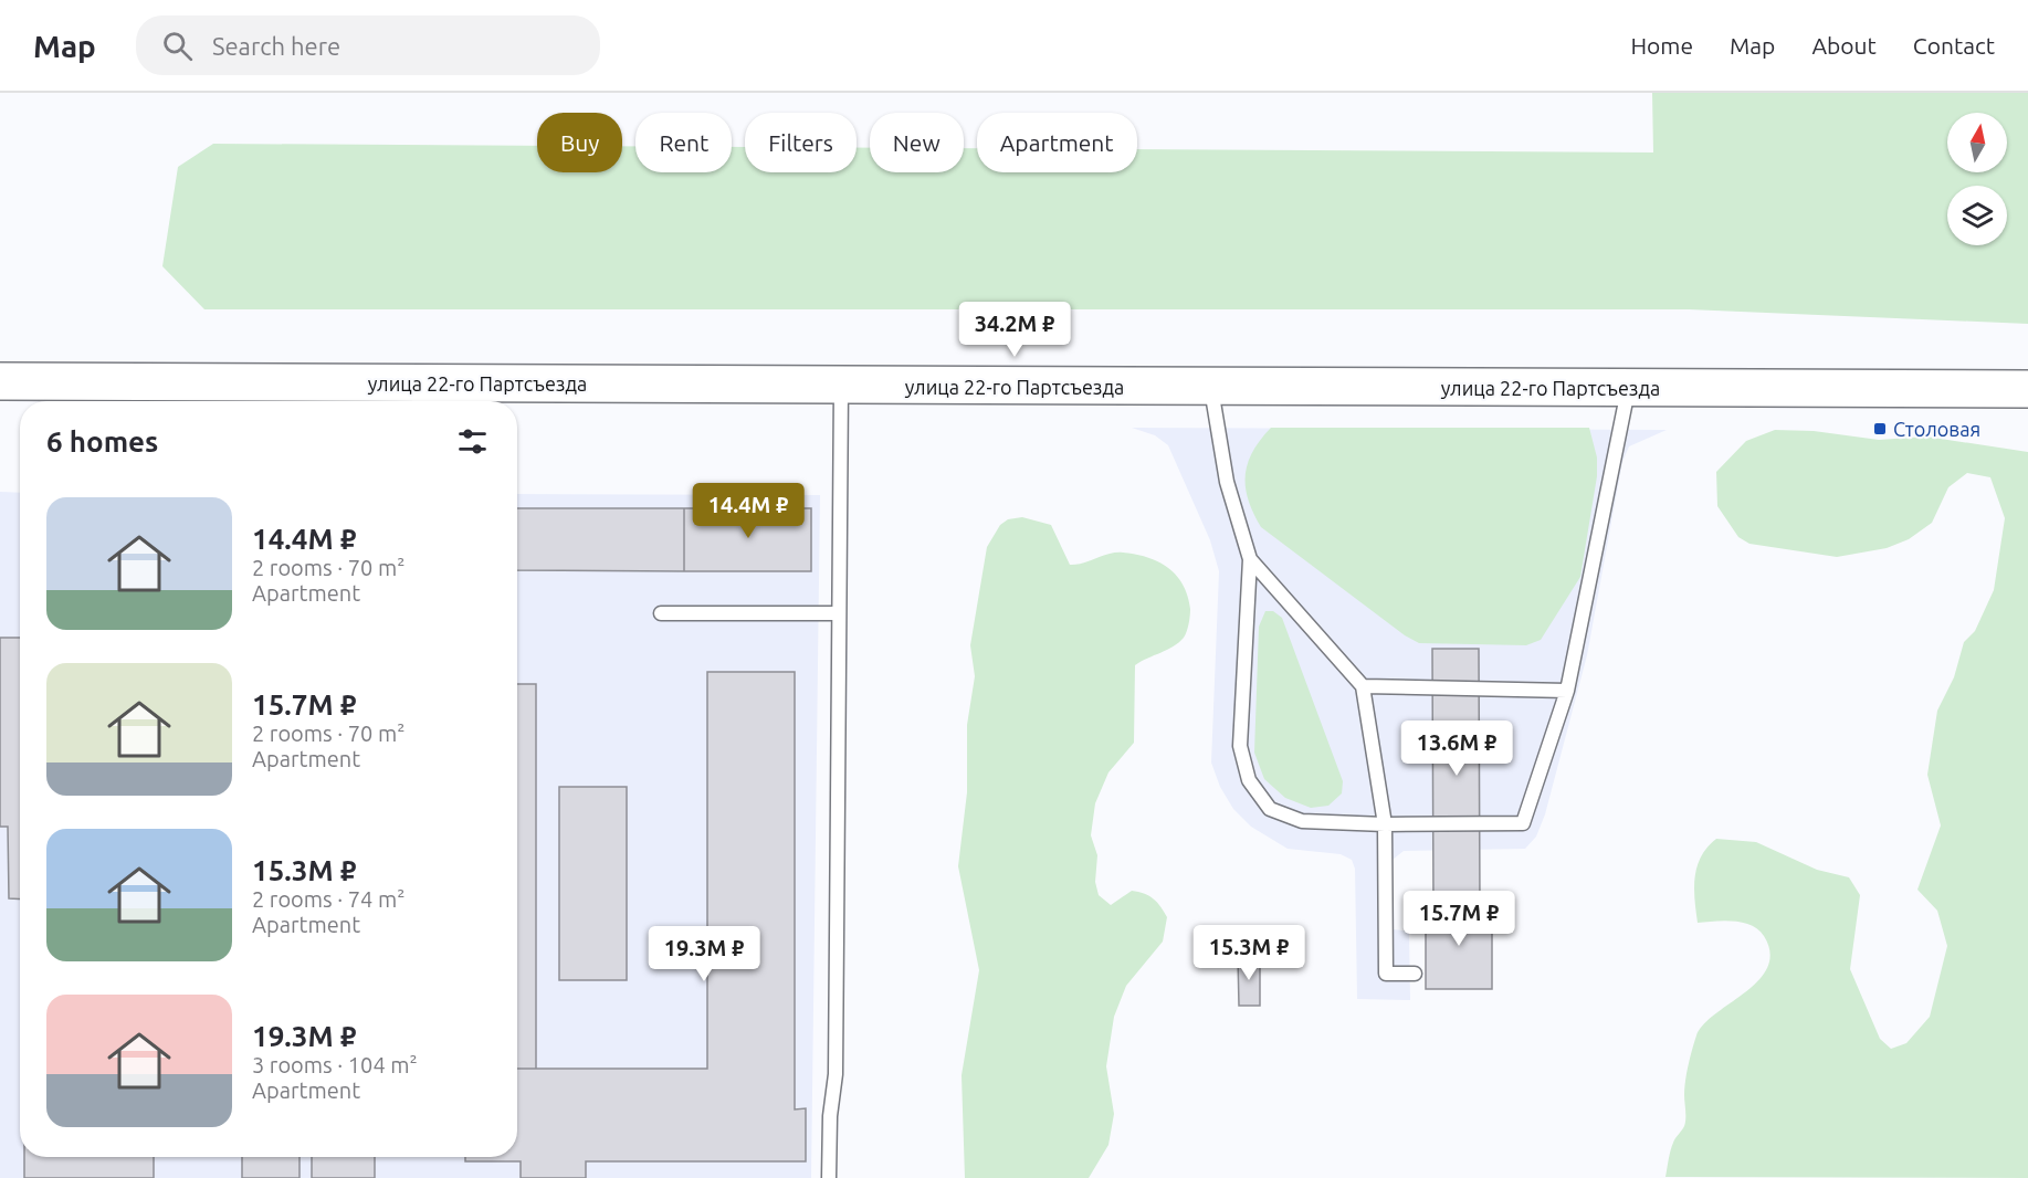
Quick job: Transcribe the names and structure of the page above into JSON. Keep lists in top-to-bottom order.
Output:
{
  "streets": {
    "main road": ["улица 22-го Партсъезда"]
  },
  "places": {
    "transit": ["Столовая"]
  },
  "north": "top",
  "page": {
    "header": "Map",
    "search": "Search here",
    "nav": [
      "Home",
      "Map",
      "About",
      "Contact"
    ],
    "chip": [
      "Buy",
      "Rent",
      "Filters",
      "New",
      "Apartment"
    ],
    "price": [
      "34.2M ₽",
      "14.4M ₽",
      "13.6M ₽",
      "15.7M ₽",
      "15.3M ₽",
      "19.3M ₽"
    ],
    "heading": "6 homes",
    "list": [
      {
        "name": "14.4M ₽",
        "note": "2 rooms · 70 m² · Apartment"
      },
      {
        "name": "15.7M ₽",
        "note": "2 rooms · 70 m² · Apartment"
      },
      {
        "name": "15.3M ₽",
        "note": "2 rooms · 74 m² · Apartment"
      },
      {
        "name": "19.3M ₽",
        "note": "3 rooms · 104 m² · Apartment"
      }
    ]
  }
}
